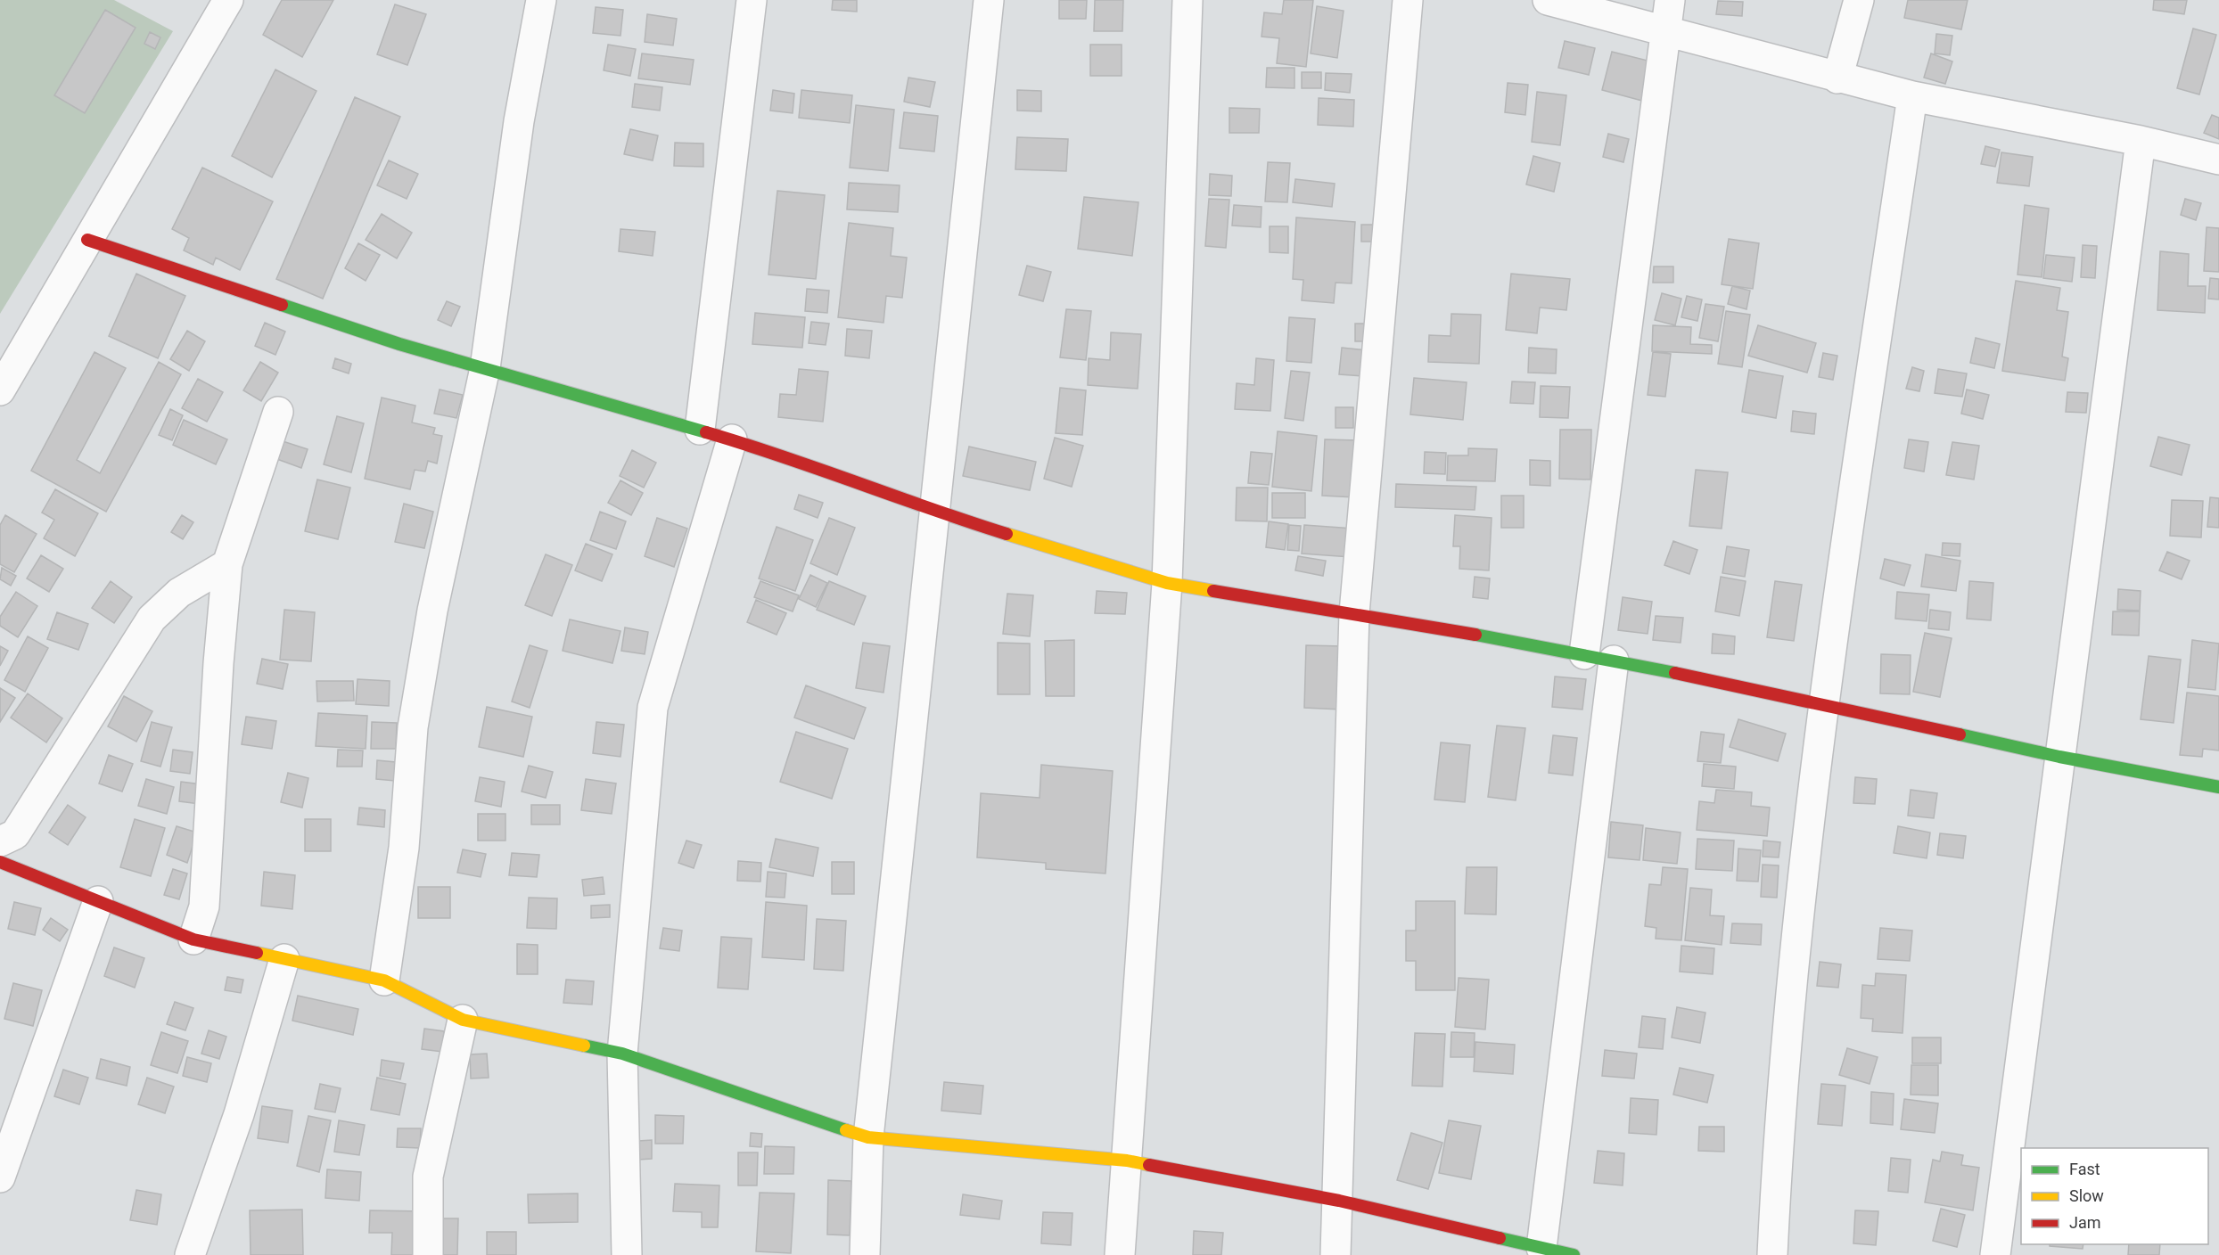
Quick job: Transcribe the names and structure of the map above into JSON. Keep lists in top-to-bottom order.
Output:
{
  "legend": ["Fast", "Slow", "Jam"]
}
